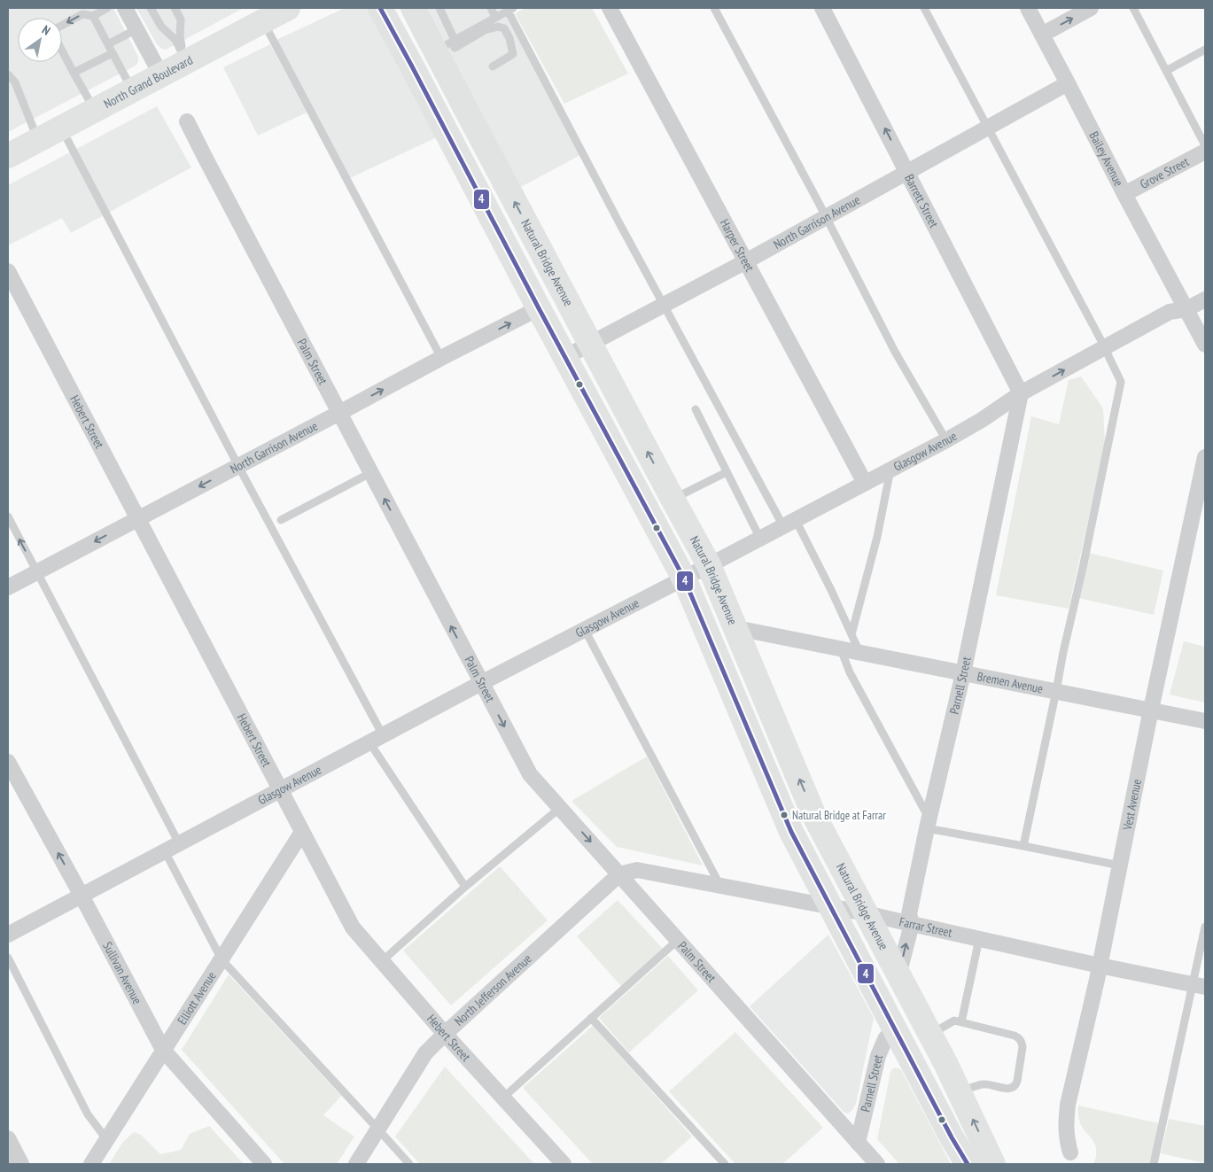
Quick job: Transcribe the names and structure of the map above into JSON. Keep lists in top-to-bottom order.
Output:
{
  "streets": {
    "main road": ["North Grand Boulevard", "Natural Bridge Avenue"],
    "street": [
      "Bailey Avenue",
      "Grove Street",
      "Barrett Street",
      "North Garrison Avenue",
      "Harper Street",
      "Palm Street",
      "Hebert Street",
      "Glasgow Avenue",
      "Bremen Avenue",
      "Parnell Street",
      "Vest Avenue",
      "Farrar Street",
      "Sullivan Avenue",
      "North Jefferson Avenue",
      "Elliott Avenue"
    ]
  },
  "crossings": [
    ["Bailey Avenue", "Grove Street"],
    ["Bailey Avenue", "North Garrison Avenue"],
    ["Bailey Avenue", "Glasgow Avenue"],
    ["Barrett Street", "North Garrison Avenue"],
    ["Barrett Street", "Glasgow Avenue"],
    ["Barrett Street", "Parnell Street"],
    ["North Garrison Avenue", "Harper Street"],
    ["North Garrison Avenue", "Natural Bridge Avenue"],
    ["North Garrison Avenue", "Palm Street"],
    ["North Garrison Avenue", "Hebert Street"],
    ["Harper Street", "Glasgow Avenue"],
    ["Natural Bridge Avenue", "Glasgow Avenue"],
    ["Natural Bridge Avenue", "Bremen Avenue"],
    ["Natural Bridge Avenue", "Parnell Street"],
    ["Natural Bridge Avenue", "Farrar Street"],
    ["Palm Street", "Glasgow Avenue"],
    ["Palm Street", "Parnell Street"],
    ["Palm Street", "Farrar Street"],
    ["Palm Street", "North Jefferson Avenue"],
    ["Hebert Street", "Glasgow Avenue"],
    ["Hebert Street", "North Jefferson Avenue"],
    ["Hebert Street", "Elliott Avenue"],
    ["Glasgow Avenue", "Parnell Street"],
    ["Glasgow Avenue", "Sullivan Avenue"],
    ["Bremen Avenue", "Parnell Street"],
    ["Bremen Avenue", "Vest Avenue"],
    ["Parnell Street", "Farrar Street"],
    ["Vest Avenue", "Farrar Street"],
    ["Farrar Street", "North Jefferson Avenue"],
    ["Sullivan Avenue", "Elliott Avenue"]
  ],
  "one_way": ["Barrett Street"],
  "places": ["Natural Bridge at Farrar"],
  "lines": ["transit line 4"],
  "north": "top right"
}
